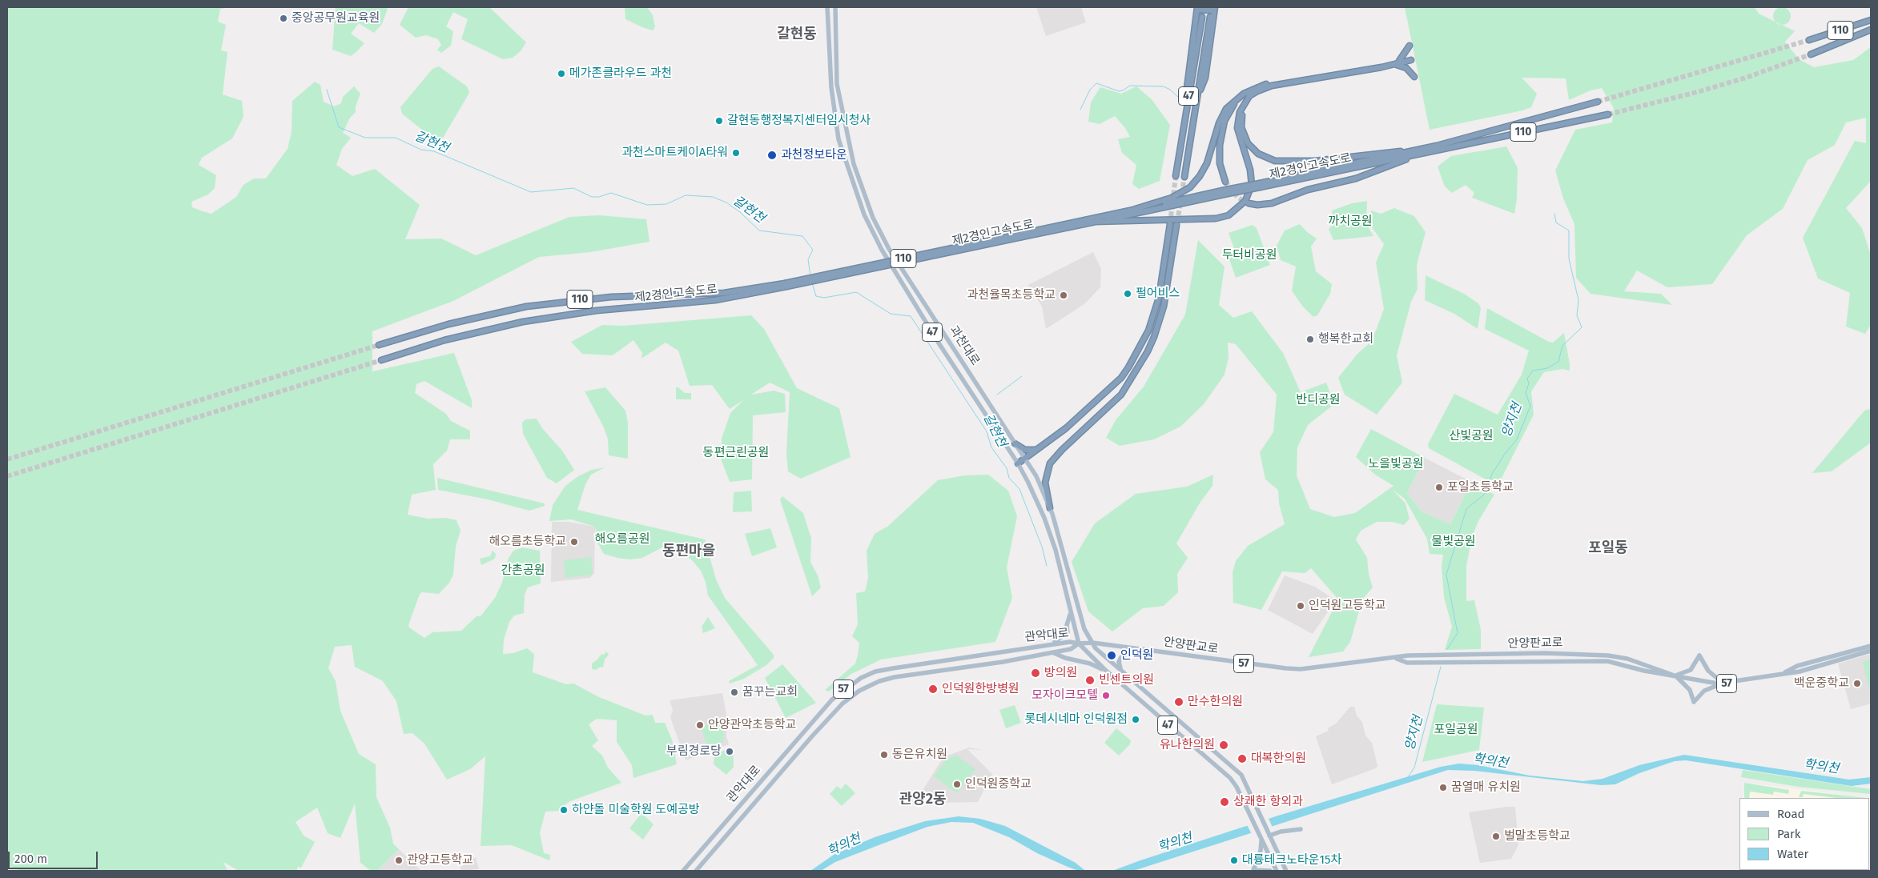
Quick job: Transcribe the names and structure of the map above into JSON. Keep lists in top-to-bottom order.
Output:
{
  "streets": {
    "highway": ["110", "47", "제2경인고속도로"],
    "main road": [
      "과천대로",
      "관악대로",
      "안양판교로",
      "57"
    ]
  },
  "crossings": [
    ["47", "과천대로"],
    ["47", "관악대로"],
    ["47", "안양판교로"],
    ["과천대로", "관악대로"],
    ["과천대로", "안양판교로"],
    ["관악대로", "안양판교로"]
  ],
  "districts": [
    "갈현동",
    "포일동",
    "동편마을",
    "관양2동"
  ],
  "water": ["갈현천", "양지천", "학의천"],
  "parks": [
    "까치공원",
    "두터비공원",
    "반디공원",
    "산빛공원",
    "동편근린공원",
    "노을빛공원",
    "해오름공원",
    "물빛공원",
    "간촌공원",
    "포일공원"
  ],
  "places": [
    "중앙공무원교육원",
    "메가존클라우드 과천",
    "갈현동행정복지센터임시청사",
    "과천스마트케이A타워",
    "과천정보타운",
    "펄어비스",
    "과천율목초등학교",
    "행복한교회",
    "포일초등학교",
    "해오름초등학교",
    "인덕원고등학교",
    "인덕원",
    "방의원",
    "빈센트의원",
    "백운중학교",
    "인덕원한방병원",
    "꿈꾸는교회",
    "모자이크모텔",
    "만수한의원",
    "롯데시네마 인덕원점",
    "안양관악초등학교",
    "유나한의원",
    "부림경로당",
    "동은유치원",
    "대복한의원",
    "인덕원중학교",
    "꿈열매 유치원",
    "상쾌한 항외과",
    "하얀돌 미술학원 도예공방",
    "벌말초등학교",
    "관양고등학교",
    "대륭테크노타운15차"
  ],
  "legend": ["Road", "Park", "Water"],
  "scale_bar": "200 m"
}
